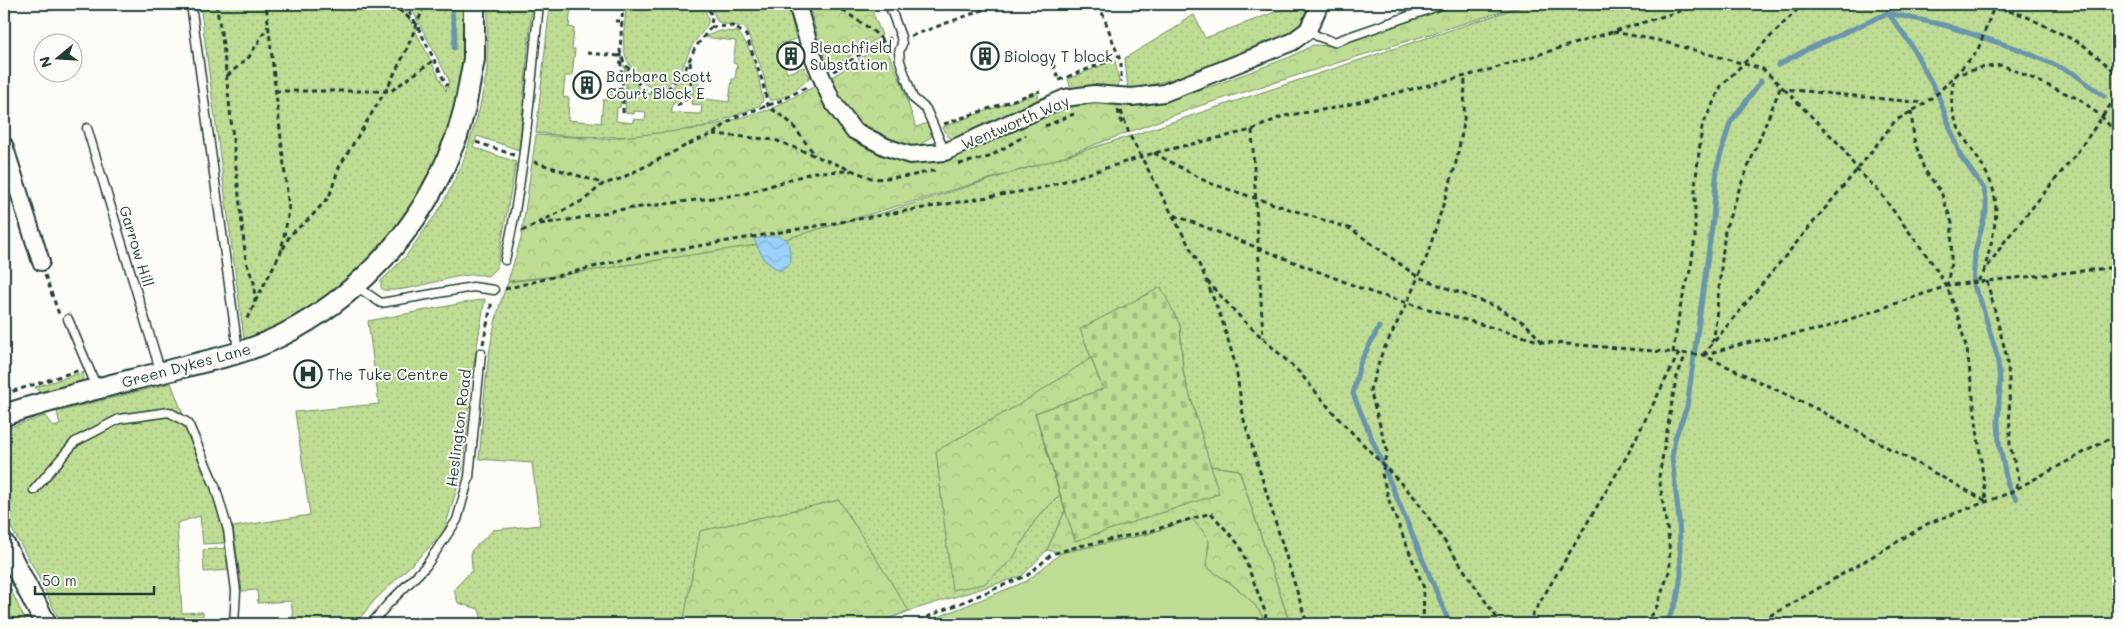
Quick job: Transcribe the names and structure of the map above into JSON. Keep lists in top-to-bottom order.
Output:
{
  "streets": {
    "street": ["Wentworth Way", "Green Dykes Lane"],
    "lane": ["Garrow Hill", "Heslington Road"]
  },
  "crossings": [
    ["Garrow Hill", "Green Dykes Lane"]
  ],
  "places": {
    "building": ["Bleachfield Substation", "Biology T block", "Barbara Scott Court Block E"],
    "hospital": ["The Tuke Centre"]
  },
  "scale_bar": "50 m",
  "north": "left"
}
